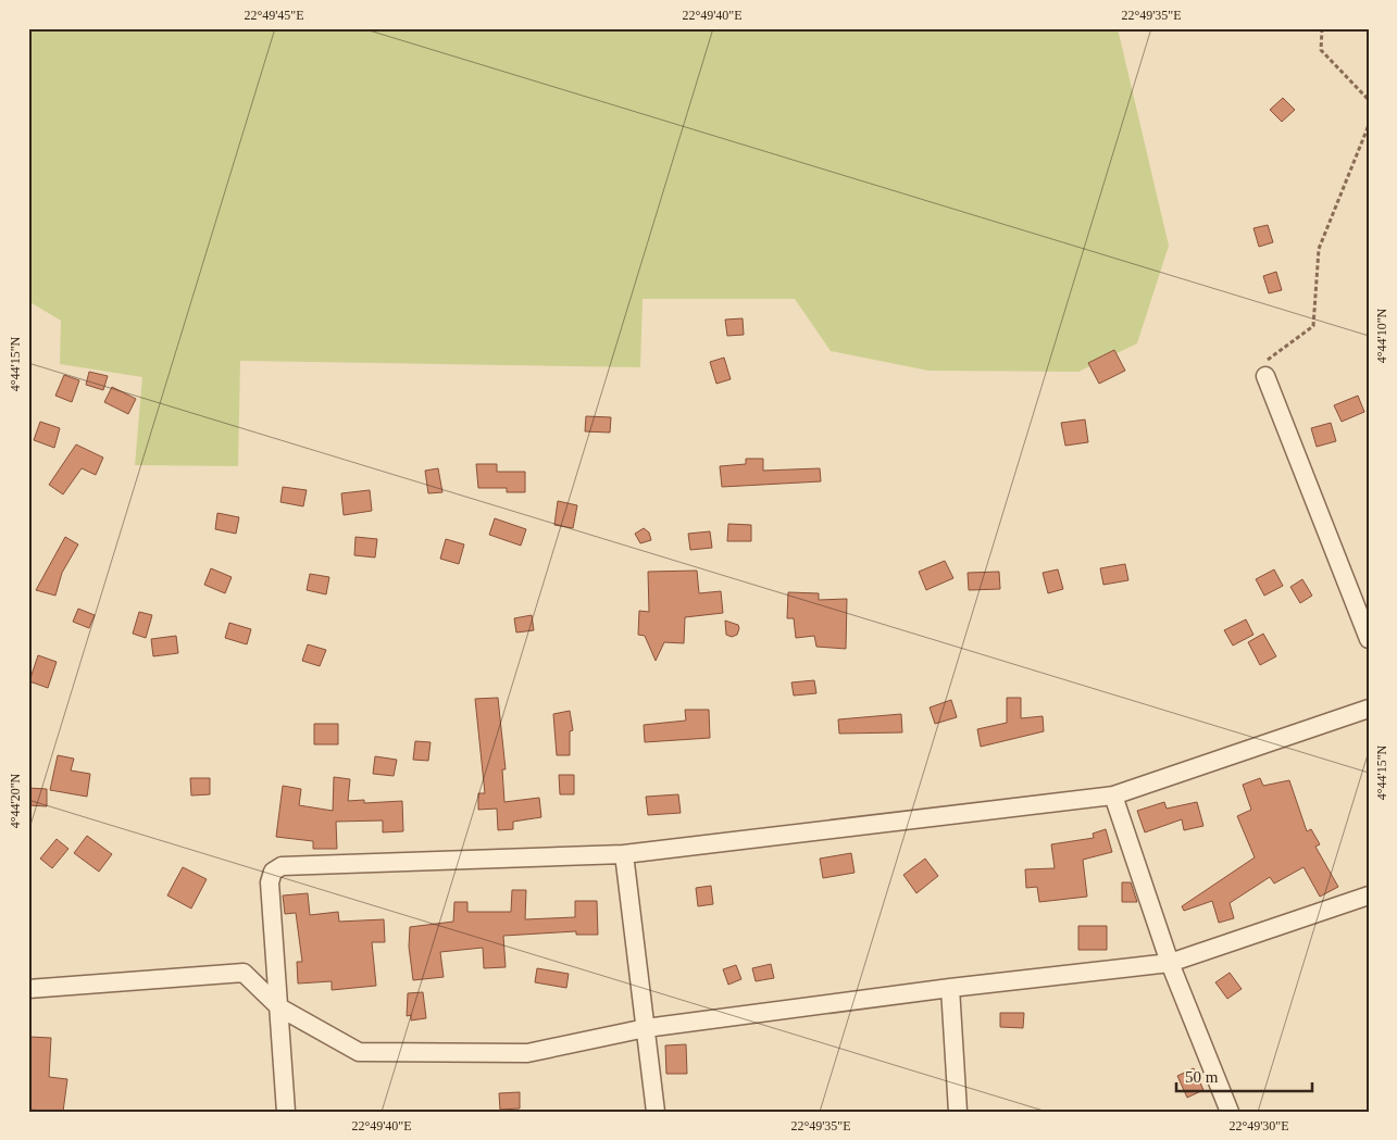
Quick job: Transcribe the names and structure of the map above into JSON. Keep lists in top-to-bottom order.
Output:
{
  "scale_bar": "50 m",
  "coordinates": [
    "22°49'45\"E",
    "22°49'40\"E",
    "22°49'35\"E",
    "4°44'10\"N",
    "4°44'15\"N",
    "4°44'20\"N",
    "22°49'30\"E"
  ]
}
